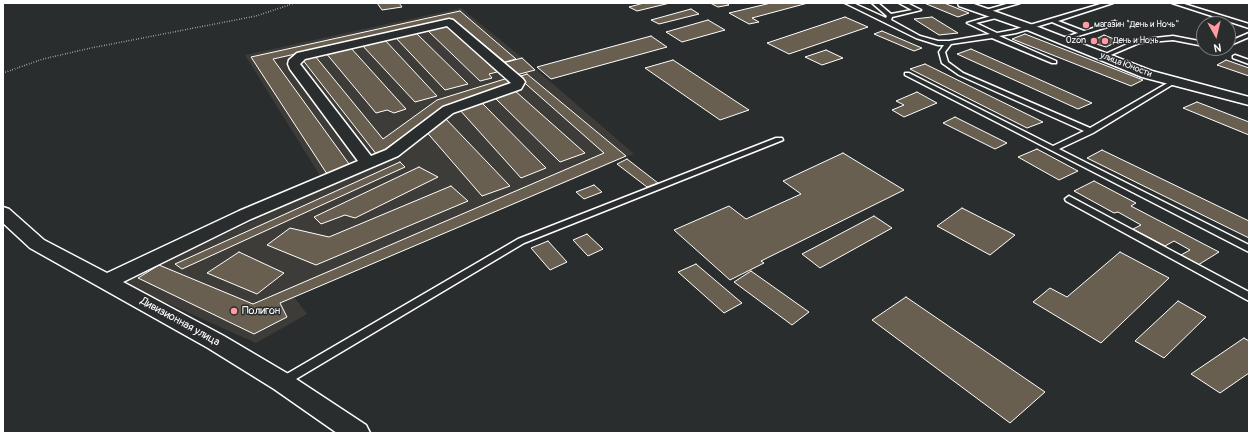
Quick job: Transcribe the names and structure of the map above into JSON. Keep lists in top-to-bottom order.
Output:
{
  "streets": {
    "street": ["улица Юности", "Дивизионная улица"]
  },
  "places": [
    "магазин \"День и Ночь\"",
    "Ozon",
    "День и Ночь",
    "Полигон"
  ],
  "north": "bottom"
}
